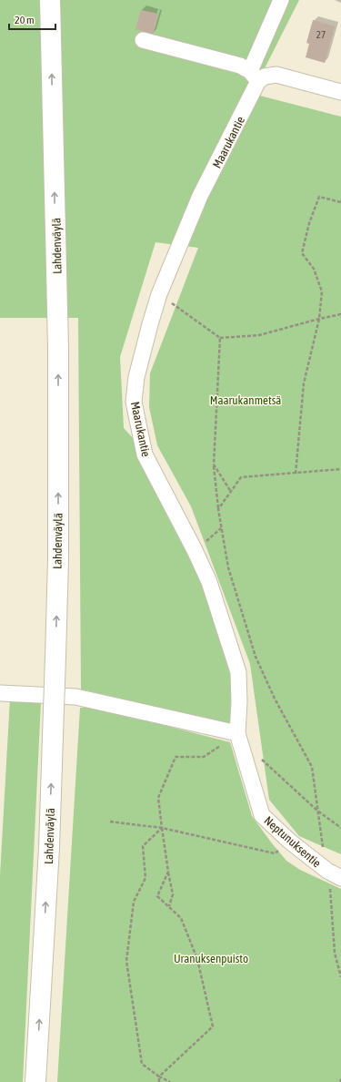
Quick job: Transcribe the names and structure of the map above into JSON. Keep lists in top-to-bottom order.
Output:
{
  "streets": {
    "highway": ["Lahdenväylä"],
    "street": ["Maarukantie", "Neptunuksentie"]
  },
  "crossings": [
    ["Maarukantie", "Neptunuksentie"]
  ],
  "one_way": ["Lahdenväylä"],
  "parks": ["Maarukanmetsä", "Uranuksenpuisto"],
  "house_numbers": ["27"],
  "scale_bar": "20 m"
}
